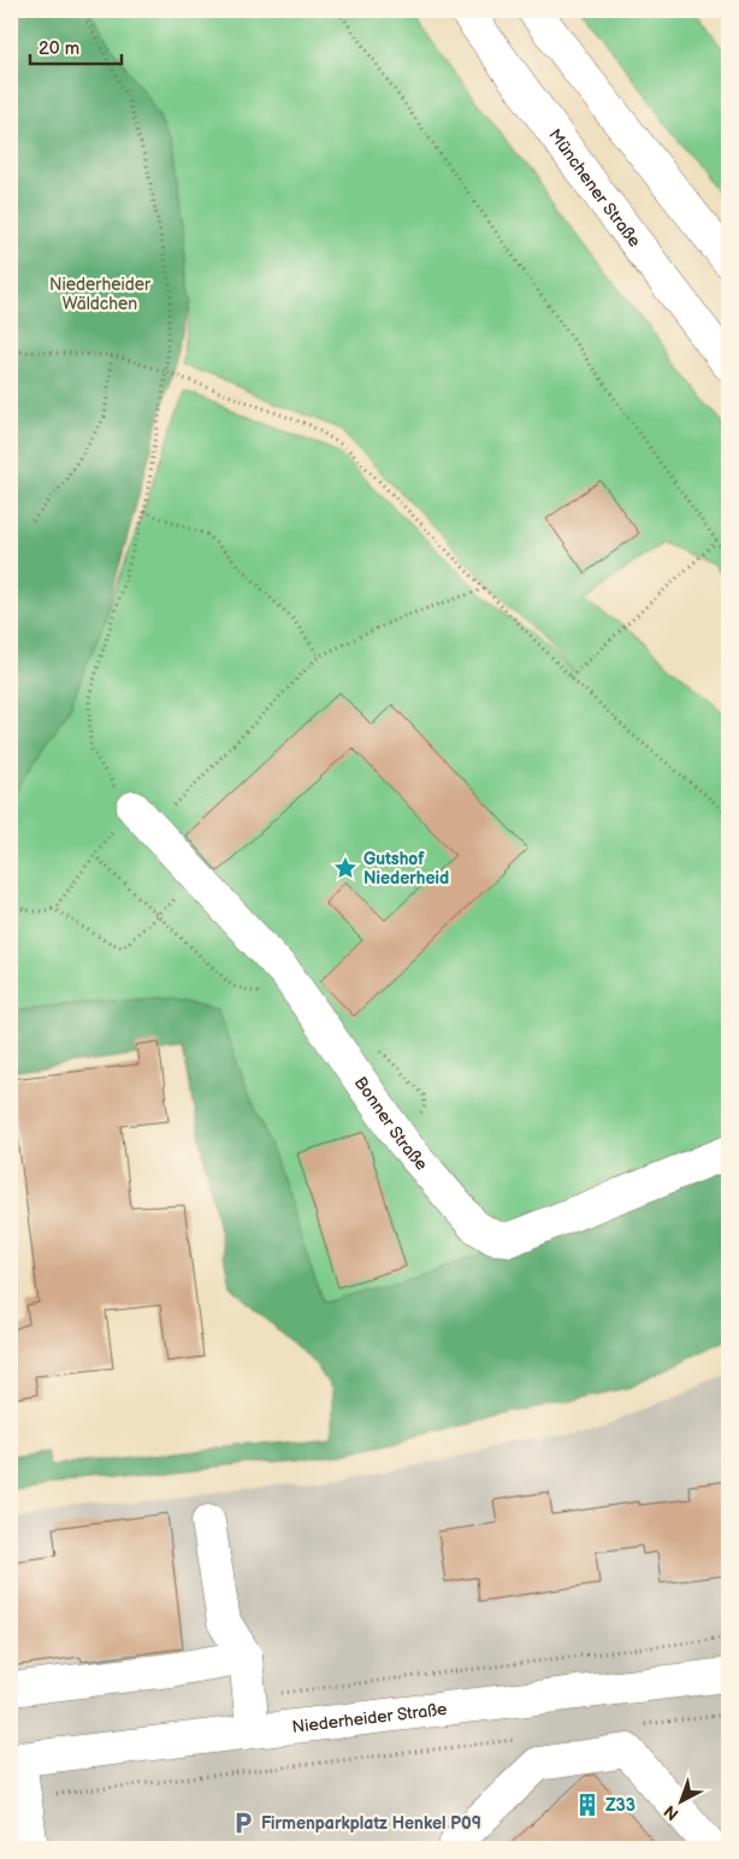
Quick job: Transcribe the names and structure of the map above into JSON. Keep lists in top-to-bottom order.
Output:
{
  "streets": {
    "main road": ["Münchener Straße", "Bonner Straße", "Niederheider Straße"]
  },
  "parks": ["Niederheider Wäldchen"],
  "places": {
    "place": ["Gutshof Niederheid"],
    "building": ["Z33"],
    "parking": ["Firmenparkplatz Henkel P09"]
  },
  "scale_bar": "20 m",
  "north": "bottom left"
}
